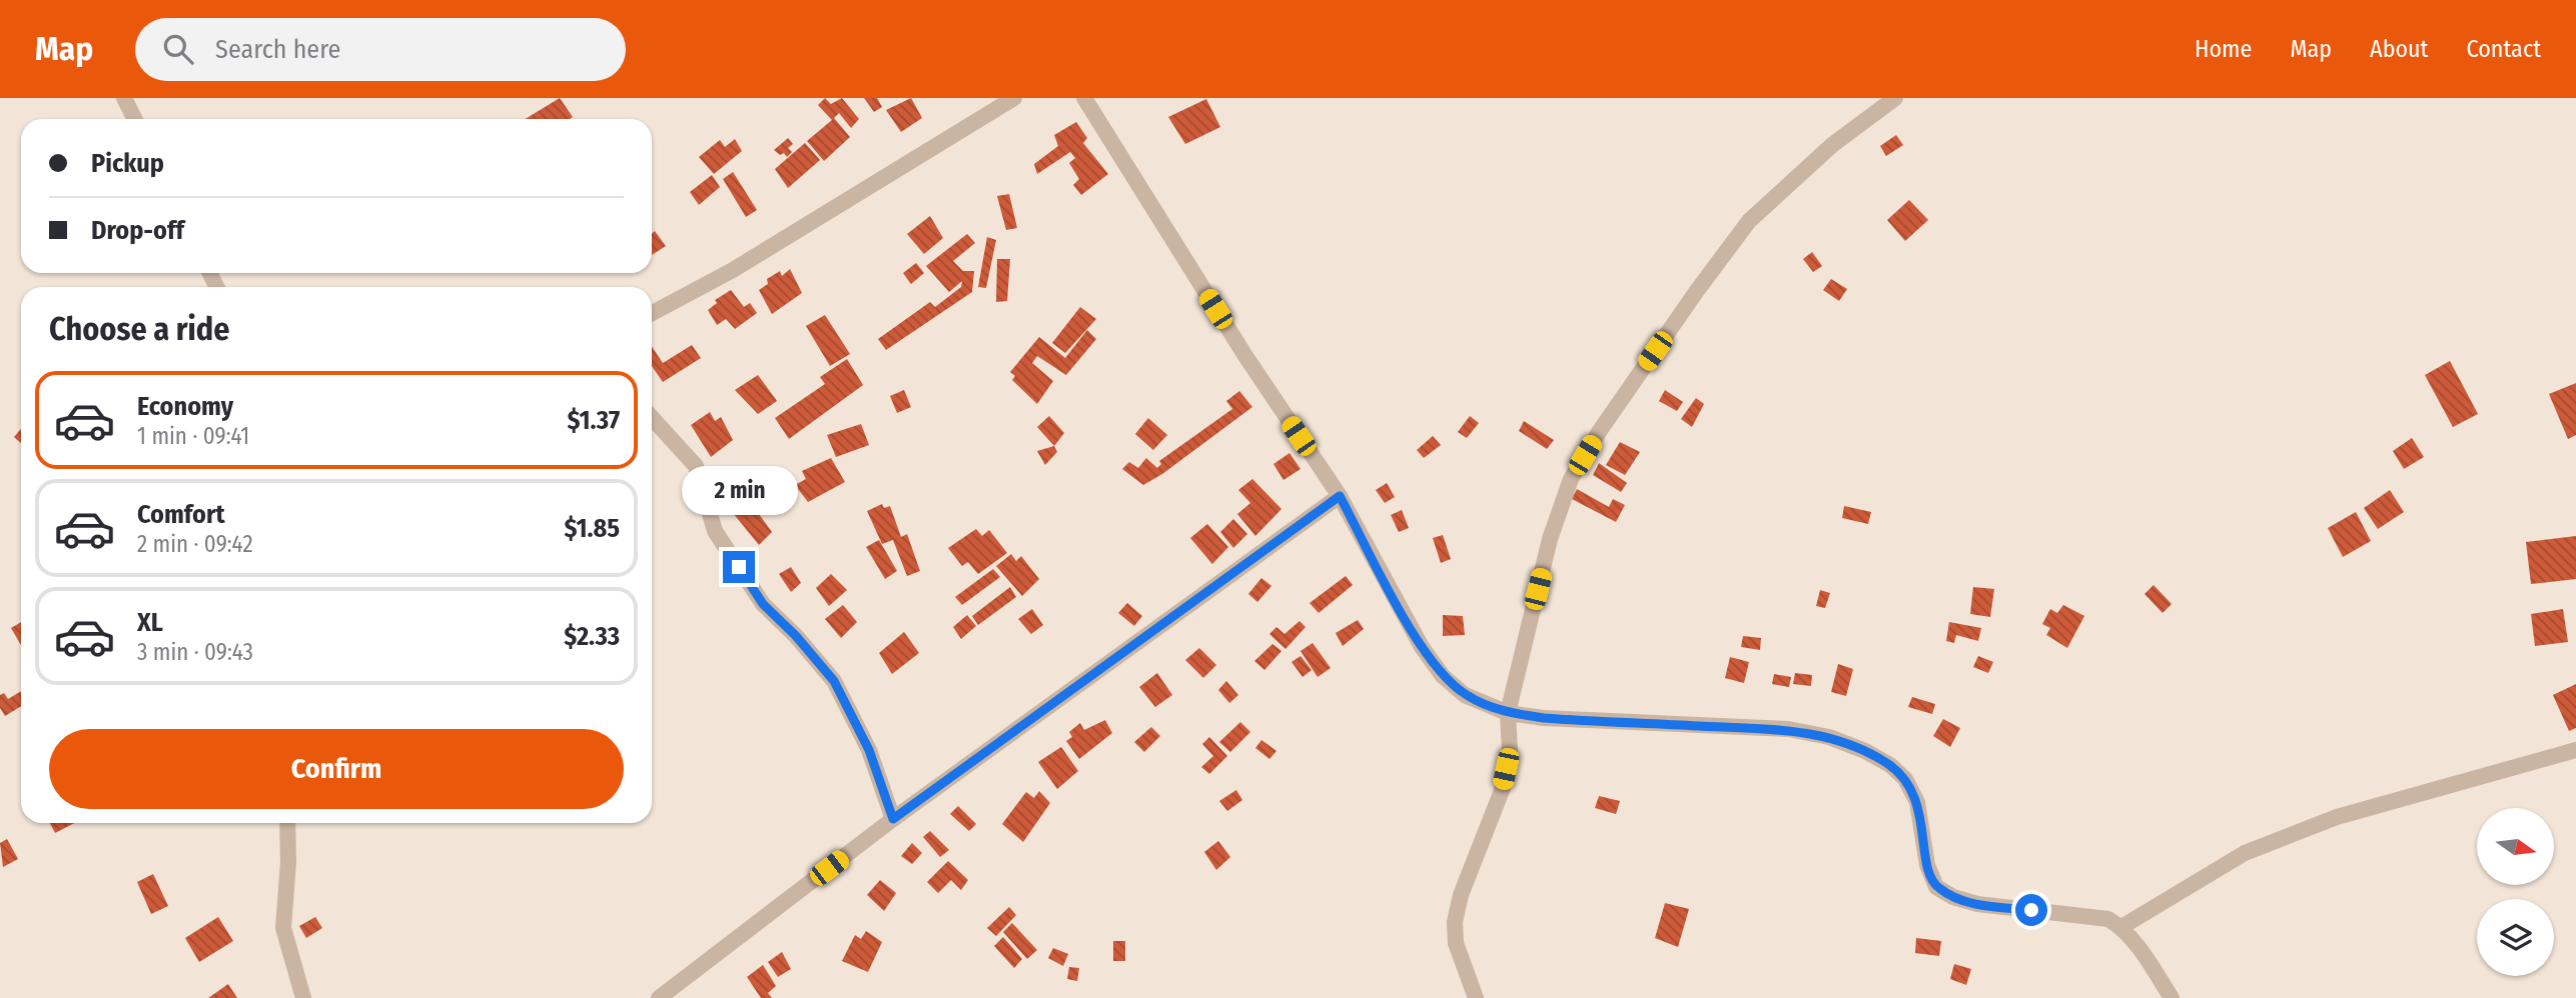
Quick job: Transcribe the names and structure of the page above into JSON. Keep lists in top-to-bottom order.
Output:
{
  "north": "right",
  "page": {
    "header": "Map",
    "search": "Search here",
    "nav": [
      "Home",
      "Map",
      "About",
      "Contact"
    ],
    "banner": ["Pickup", "Drop-off"],
    "heading": "Choose a ride",
    "list": [
      {
        "name": "Economy",
        "note": "1 min · 09:41",
        "value": "$1.37"
      },
      {
        "name": "Comfort",
        "note": "2 min · 09:42",
        "value": "$1.85"
      },
      {
        "name": "XL",
        "note": "3 min · 09:43",
        "value": "$2.33"
      }
    ],
    "bubble": "2 min",
    "buttons": "Confirm"
  }
}
